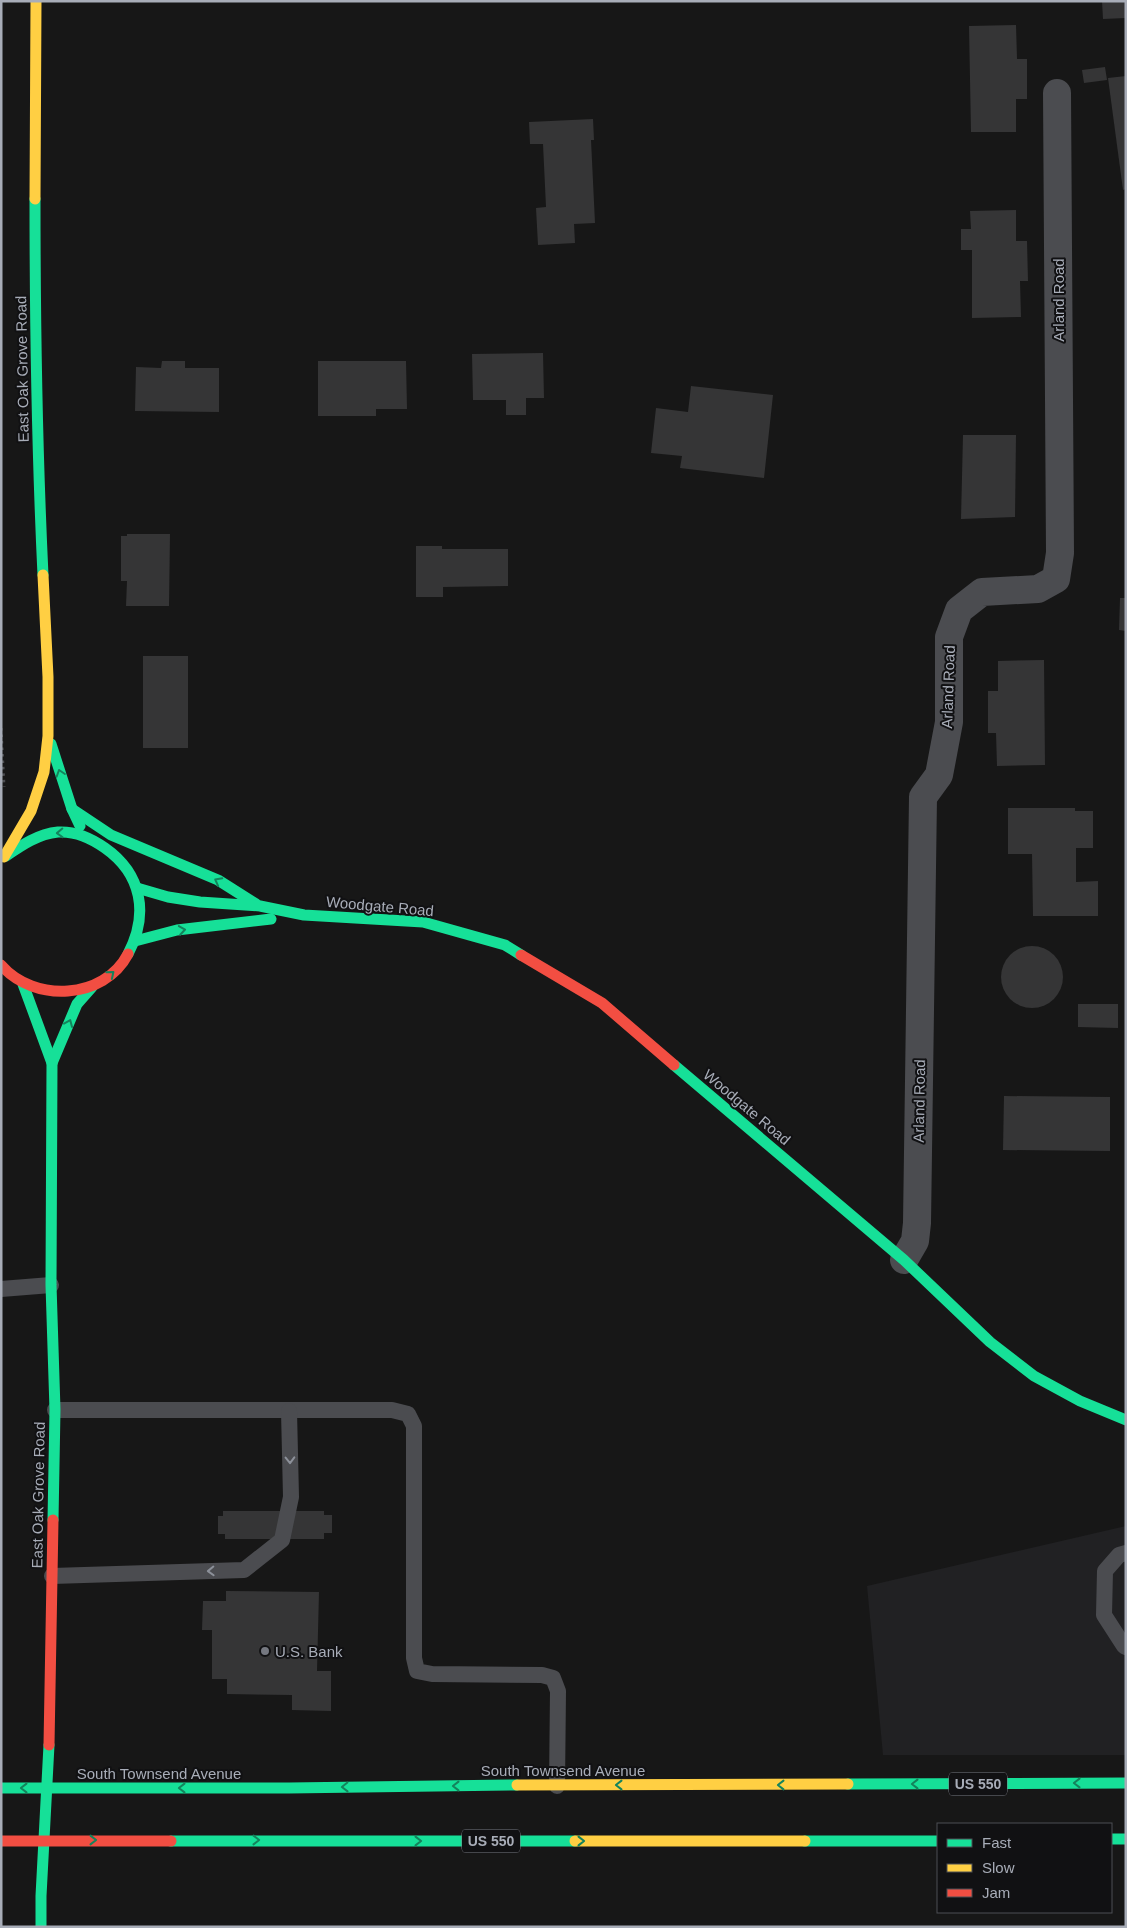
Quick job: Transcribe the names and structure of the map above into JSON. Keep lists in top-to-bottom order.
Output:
{
  "streets": {
    "main road": [
      "East Oak Grove Road",
      "Woodgate Road",
      "South Townsend Avenue",
      "US 550"
    ],
    "street": ["Arland Road"]
  },
  "crossings": [
    ["Arland Road", "Woodgate Road"],
    ["East Oak Grove Road", "Woodgate Road"],
    ["East Oak Grove Road", "South Townsend Avenue"],
    ["East Oak Grove Road", "US 550"]
  ],
  "places": ["U.S. Bank"],
  "legend": ["Fast", "Slow", "Jam"]
}
